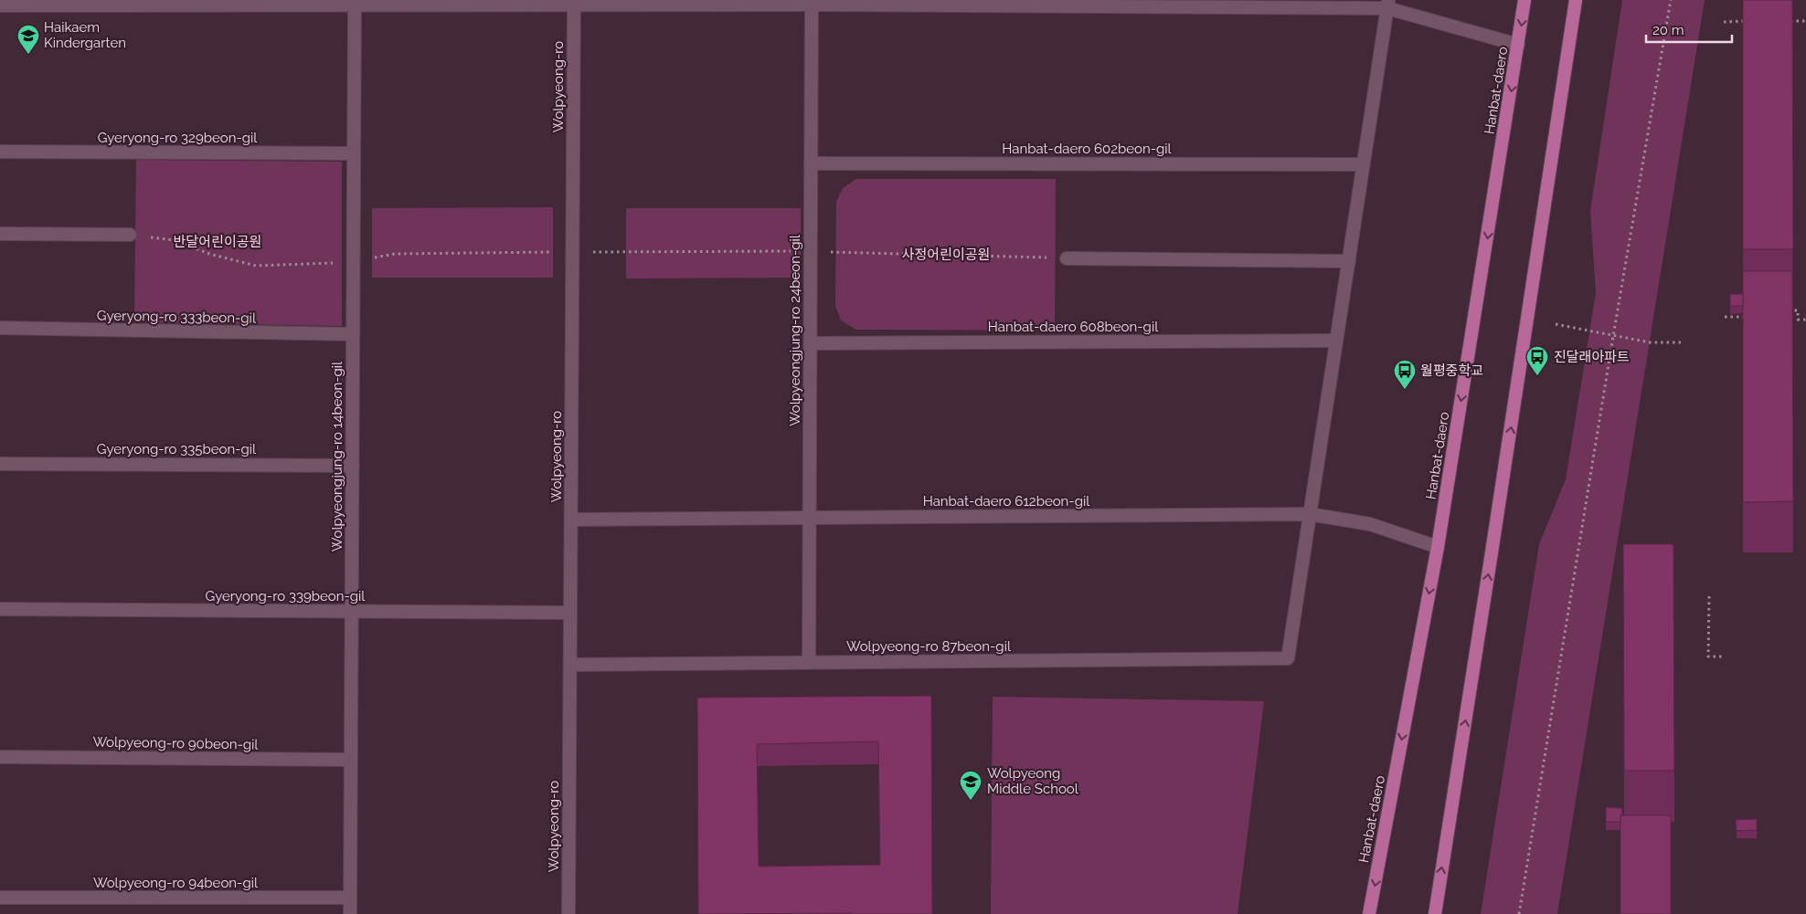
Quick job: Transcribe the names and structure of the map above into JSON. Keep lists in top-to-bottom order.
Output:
{
  "streets": {
    "main road": ["Hanbat-daero"],
    "street": [
      "Wolpyeong-ro",
      "Gyeryong-ro 329beon-gil",
      "Hanbat-daero 602beon-gil",
      "Gyeryong-ro 333beon-gil",
      "Hanbat-daero 608beon-gil",
      "Wolpyeongjung-ro 24beon-gil",
      "Gyeryong-ro 335beon-gil",
      "Wolpyeongjung-ro 14beon-gil",
      "Hanbat-daero 612beon-gil",
      "Gyeryong-ro 339beon-gil",
      "Wolpyeong-ro 87beon-gil",
      "Wolpyeong-ro 90beon-gil",
      "Wolpyeong-ro 94beon-gil"
    ]
  },
  "crossings": [
    ["Wolpyeong-ro", "Hanbat-daero 612beon-gil"],
    ["Wolpyeong-ro", "Gyeryong-ro 339beon-gil"],
    ["Wolpyeong-ro", "Wolpyeong-ro 87beon-gil"],
    ["Hanbat-daero", "Hanbat-daero 612beon-gil"],
    ["Gyeryong-ro 329beon-gil", "Wolpyeongjung-ro 14beon-gil"],
    ["Hanbat-daero 602beon-gil", "Wolpyeongjung-ro 24beon-gil"],
    ["Gyeryong-ro 333beon-gil", "Wolpyeongjung-ro 14beon-gil"],
    ["Hanbat-daero 608beon-gil", "Wolpyeongjung-ro 24beon-gil"],
    ["Wolpyeongjung-ro 24beon-gil", "Hanbat-daero 612beon-gil"],
    ["Wolpyeongjung-ro 24beon-gil", "Wolpyeong-ro 87beon-gil"],
    ["Gyeryong-ro 335beon-gil", "Wolpyeongjung-ro 14beon-gil"],
    ["Wolpyeongjung-ro 14beon-gil", "Gyeryong-ro 339beon-gil"],
    ["Wolpyeongjung-ro 14beon-gil", "Wolpyeong-ro 90beon-gil"],
    ["Wolpyeongjung-ro 14beon-gil", "Wolpyeong-ro 94beon-gil"],
    ["Hanbat-daero 612beon-gil", "Wolpyeong-ro 87beon-gil"]
  ],
  "parks": ["반달어린이공원", "사정어린이공원"],
  "places": {
    "school or university": ["Haikaem Kindergarten", "Wolpyeong Middle School"],
    "bus stop": ["진달래아파트", "월평중학교"]
  },
  "scale_bar": "20 m"
}
